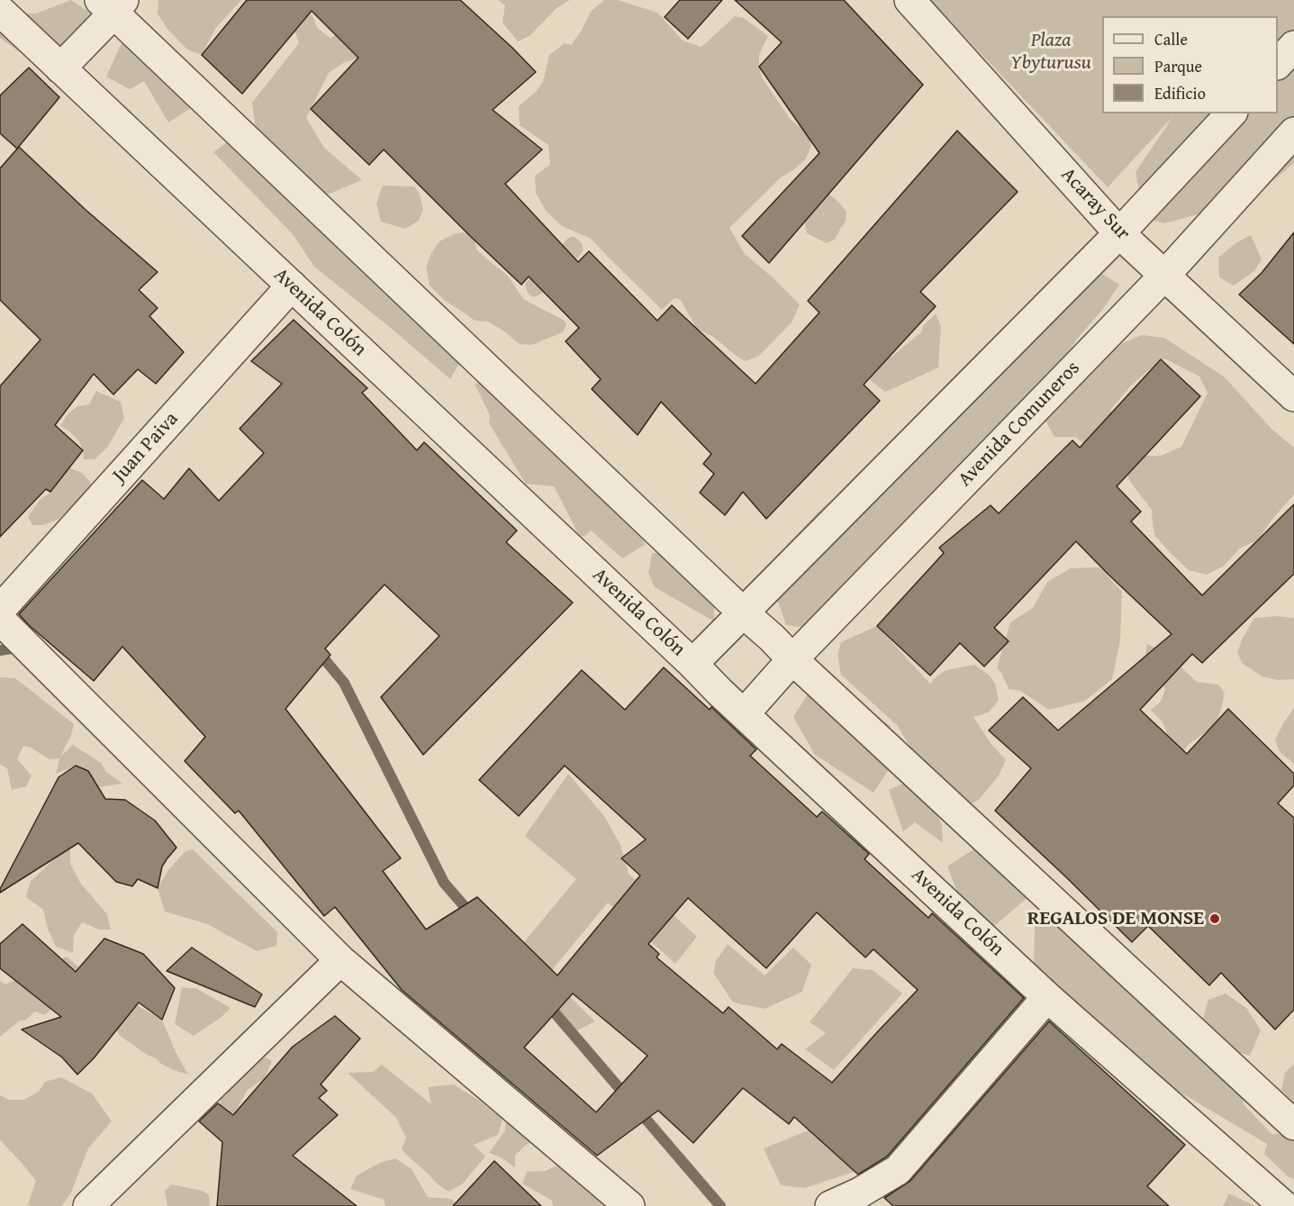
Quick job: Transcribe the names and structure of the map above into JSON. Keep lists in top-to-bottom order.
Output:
{
  "streets": {
    "street": [
      "Acaray Sur",
      "Avenida Colón",
      "Avenida Comuneros",
      "Juan Paiva"
    ]
  },
  "crossings": [
    ["Acaray Sur", "Avenida Comuneros"],
    ["Avenida Colón", "Avenida Comuneros"],
    ["Avenida Colón", "Juan Paiva"]
  ],
  "parks": ["Plaza Ybyturusu"],
  "places": ["REGALOS DE MONSE"],
  "legend": ["Calle", "Parque", "Edificio"]
}
